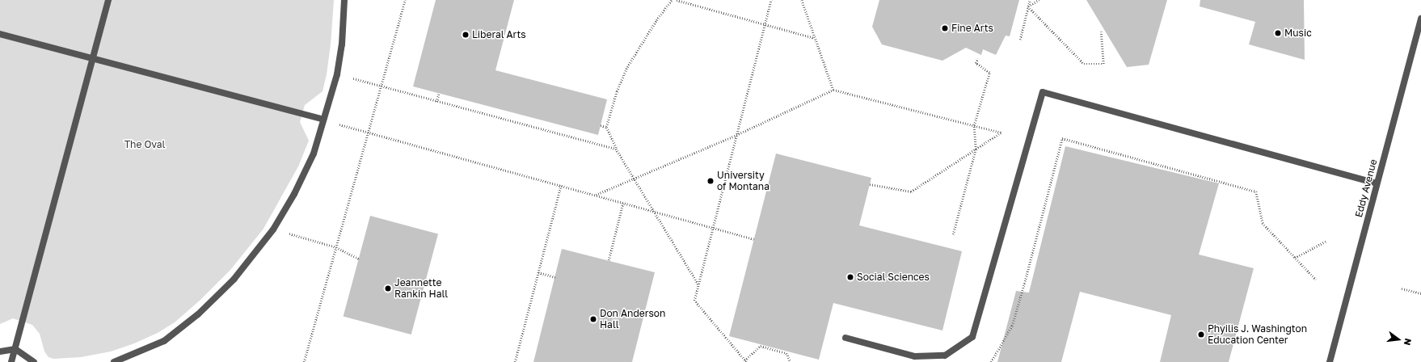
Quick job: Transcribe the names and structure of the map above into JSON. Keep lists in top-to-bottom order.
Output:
{
  "streets": {
    "street": ["Eddy Avenue"]
  },
  "parks": ["The Oval"],
  "places": [
    "Fine Arts",
    "Music",
    "Liberal Arts",
    "University of Montana",
    "Social Sciences",
    "Jeannette Rankin Hall",
    "Don Anderson Hall",
    "Phyilis J. Washington Education Center"
  ],
  "north": "right"
}
